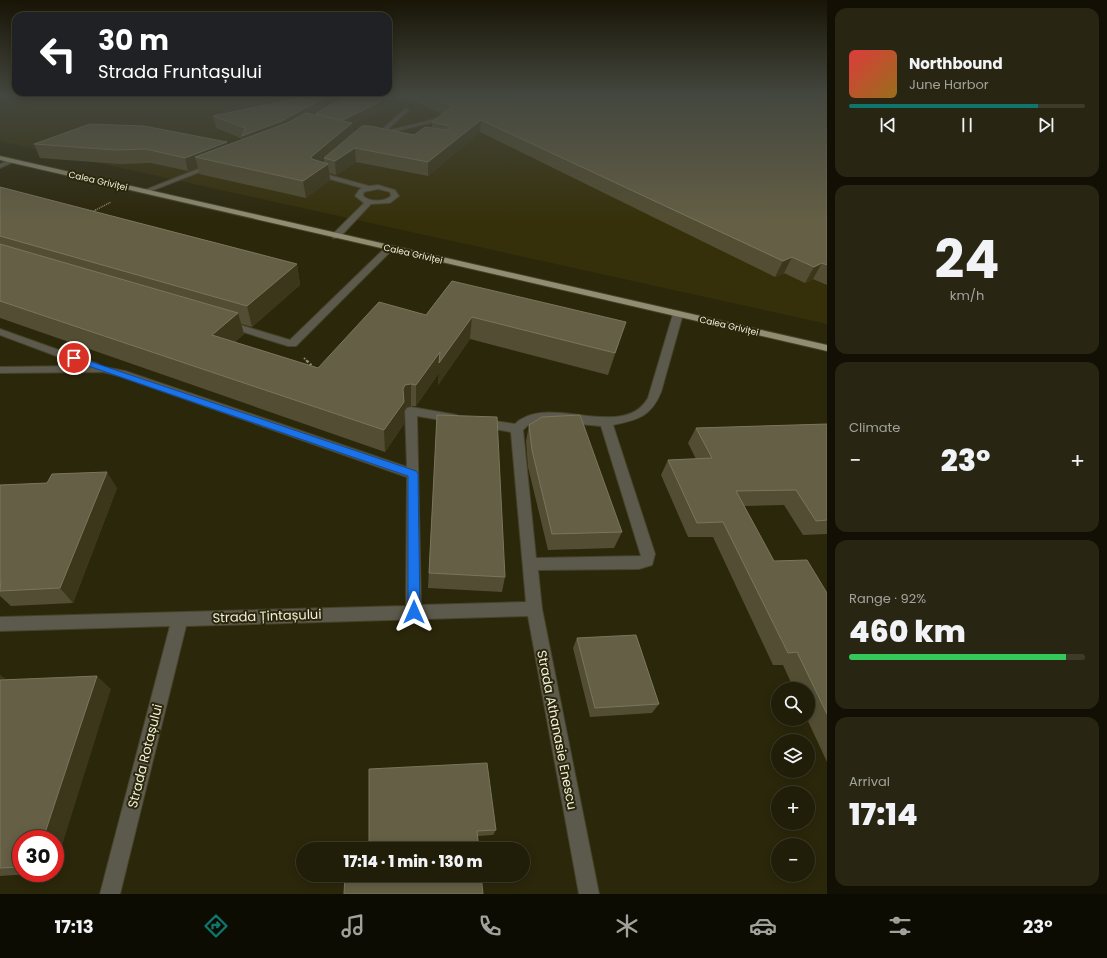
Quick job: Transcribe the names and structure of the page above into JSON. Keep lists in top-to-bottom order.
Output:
{
  "streets": {
    "main road": ["Calea Griviței"],
    "street": ["Strada Țintașului", "Strada Athanasie Enescu", "Strada Rotașului"]
  },
  "crossings": [
    ["Strada Țintașului", "Strada Athanasie Enescu"],
    ["Strada Țintașului", "Strada Rotașului"]
  ],
  "page": {
    "turn": ["30 m", "Strada Fruntașului"],
    "song": ["Northbound", "June Harbor"],
    "tile": [
      ["24", "km/h"],
      "Climate",
      ["Range · 92%", "460 km"],
      ["Arrival", "17:14"]
    ],
    "heat": ["−", "23°", "+"],
    "map_buttons": ["+", "−"],
    "limit": "30",
    "trip": "17:14 · 1 min · 130 m",
    "tabs": ["17:13", "23°"]
  }
}
